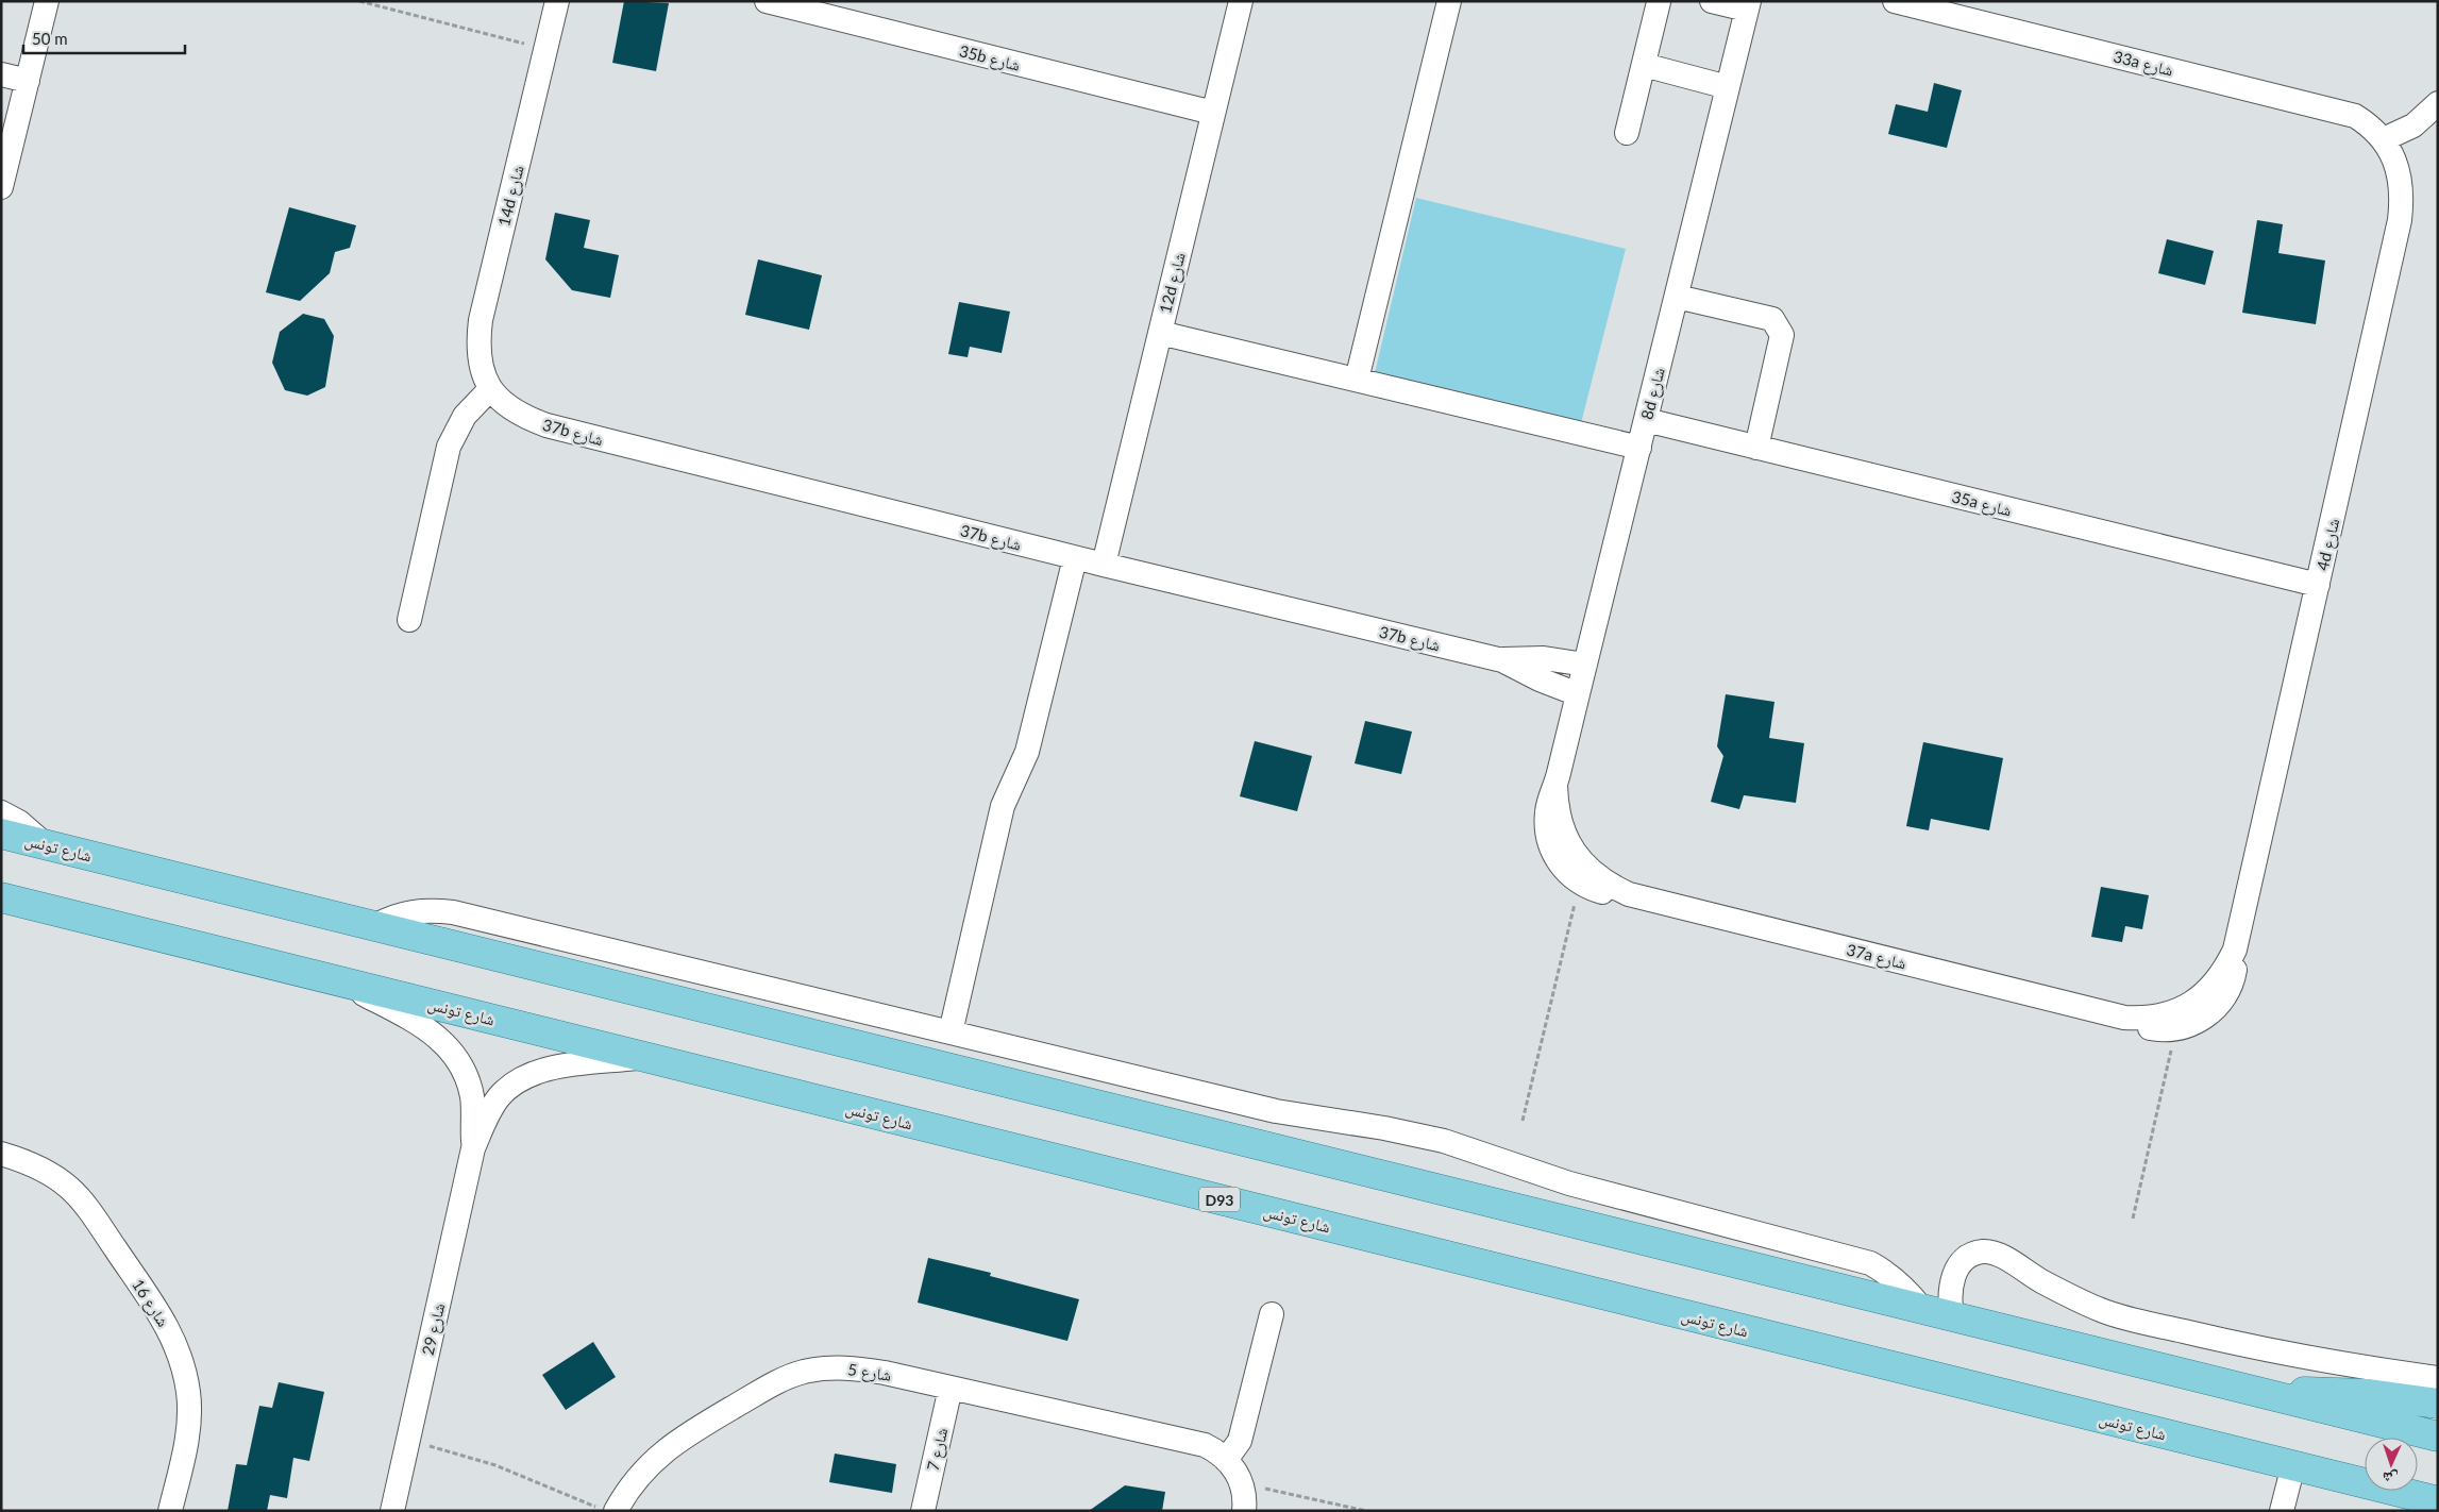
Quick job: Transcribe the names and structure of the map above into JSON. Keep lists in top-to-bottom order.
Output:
{
  "streets": {
    "main road": ["شارع تونس", "D93"],
    "street": [
      "35b شارع",
      "33a شارع",
      "14d شارع",
      "12d شارع",
      "8d شارع",
      "37b شارع",
      "35a شارع",
      "4d شارع",
      "37a شارع",
      "شارع 16",
      "شارع 29",
      "شارع 5",
      "شارع 7"
    ]
  },
  "crossings": [
    ["35b شارع", "12d شارع"],
    ["33a شارع", "4d شارع"],
    ["14d شارع", "37b شارع"],
    ["12d شارع", "37b شارع"],
    ["8d شارع", "37b شارع"],
    ["8d شارع", "35a شارع"],
    ["8d شارع", "37a شارع"],
    ["35a شارع", "4d شارع"],
    ["4d شارع", "37a شارع"],
    ["شارع تونس", "شارع 29"],
    ["شارع 5", "شارع 7"]
  ],
  "scale_bar": "50 m",
  "north": "bottom"
}
